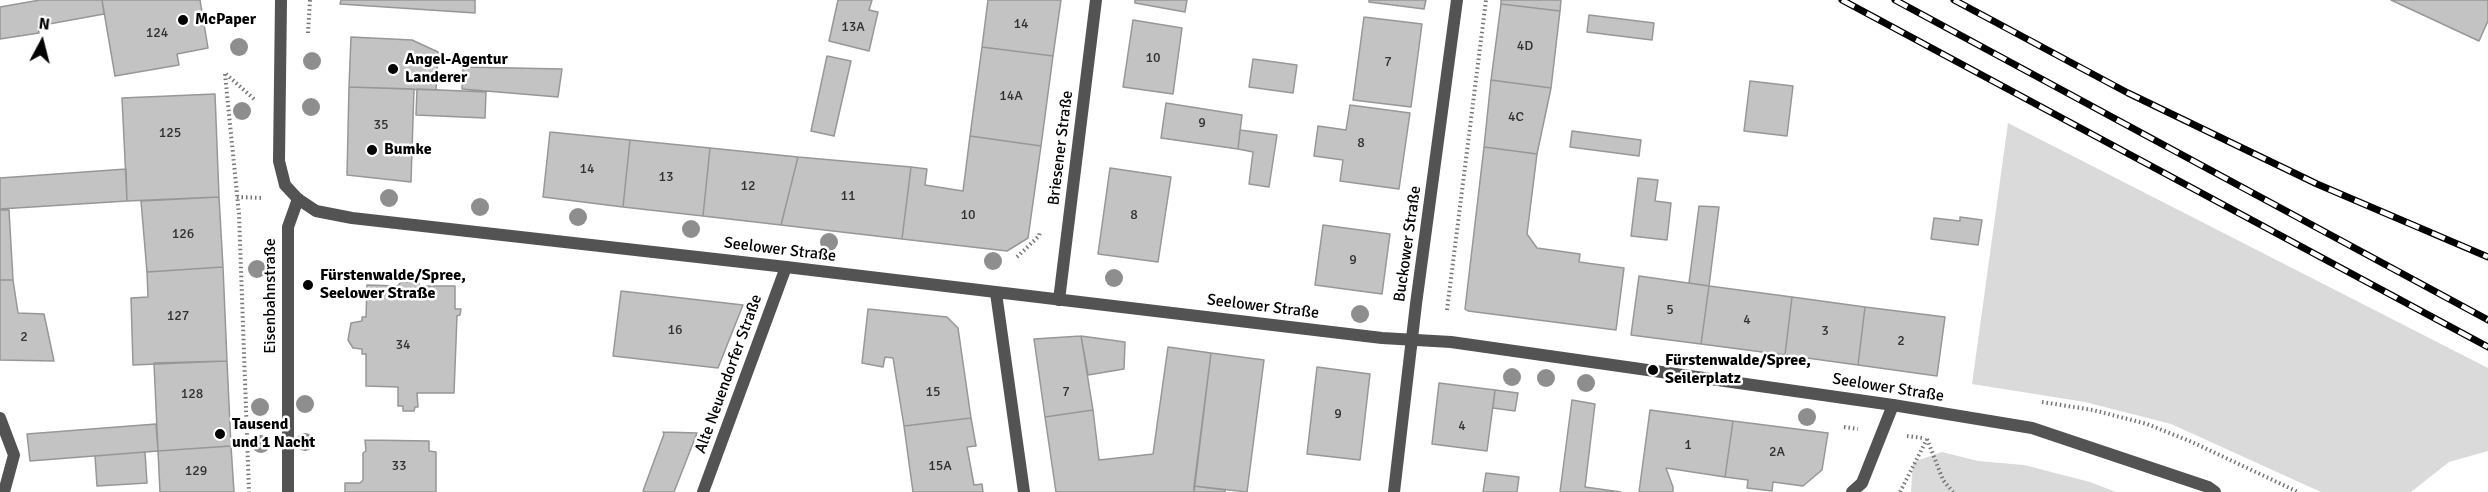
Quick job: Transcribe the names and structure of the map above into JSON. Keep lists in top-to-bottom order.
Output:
{
  "streets": {
    "street": [
      "Briesener Straße",
      "Buckower Straße",
      "Seelower Straße",
      "Eisenbahnstraße",
      "Alte Neuendorfer Straße"
    ]
  },
  "crossings": [
    ["Briesener Straße", "Seelower Straße"],
    ["Buckower Straße", "Seelower Straße"],
    ["Seelower Straße", "Eisenbahnstraße"],
    ["Seelower Straße", "Alte Neuendorfer Straße"]
  ],
  "places": [
    "McPaper",
    "Angel-Agentur Landerer",
    "Bumke",
    "Fürstenwalde/Spree, Seelower Straße",
    "Fürstenwalde/Spree, Seilerplatz",
    "Tausend und 1 Nacht"
  ],
  "house_numbers": [
    "14",
    "13A",
    "124",
    "4D",
    "10",
    "7",
    "14A",
    "4C",
    "9",
    "35",
    "125",
    "8",
    "14",
    "13",
    "12",
    "11",
    "10",
    "8",
    "126",
    "9",
    "5",
    "127",
    "4",
    "16",
    "3",
    "2",
    "2",
    "34",
    "15",
    "7",
    "128",
    "9",
    "4",
    "1",
    "2A",
    "33",
    "15A",
    "129"
  ],
  "north": "top"
}
